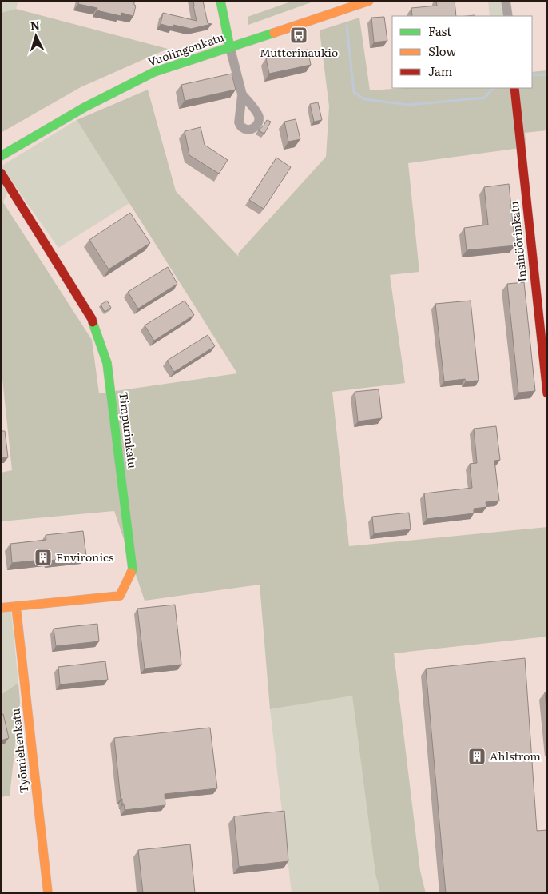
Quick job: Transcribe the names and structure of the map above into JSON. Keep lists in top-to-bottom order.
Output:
{
  "streets": {
    "street": [
      "Vuolingonkatu",
      "Insinöörinkatu",
      "Timpurinkatu",
      "Työmiehenkatu"
    ]
  },
  "crossings": [
    ["Timpurinkatu", "Työmiehenkatu"]
  ],
  "places": {
    "bus stop": ["Mutterinaukio"],
    "building": ["Environics", "Ahlstrom"]
  },
  "legend": ["Fast", "Slow", "Jam"],
  "north": "top"
}
